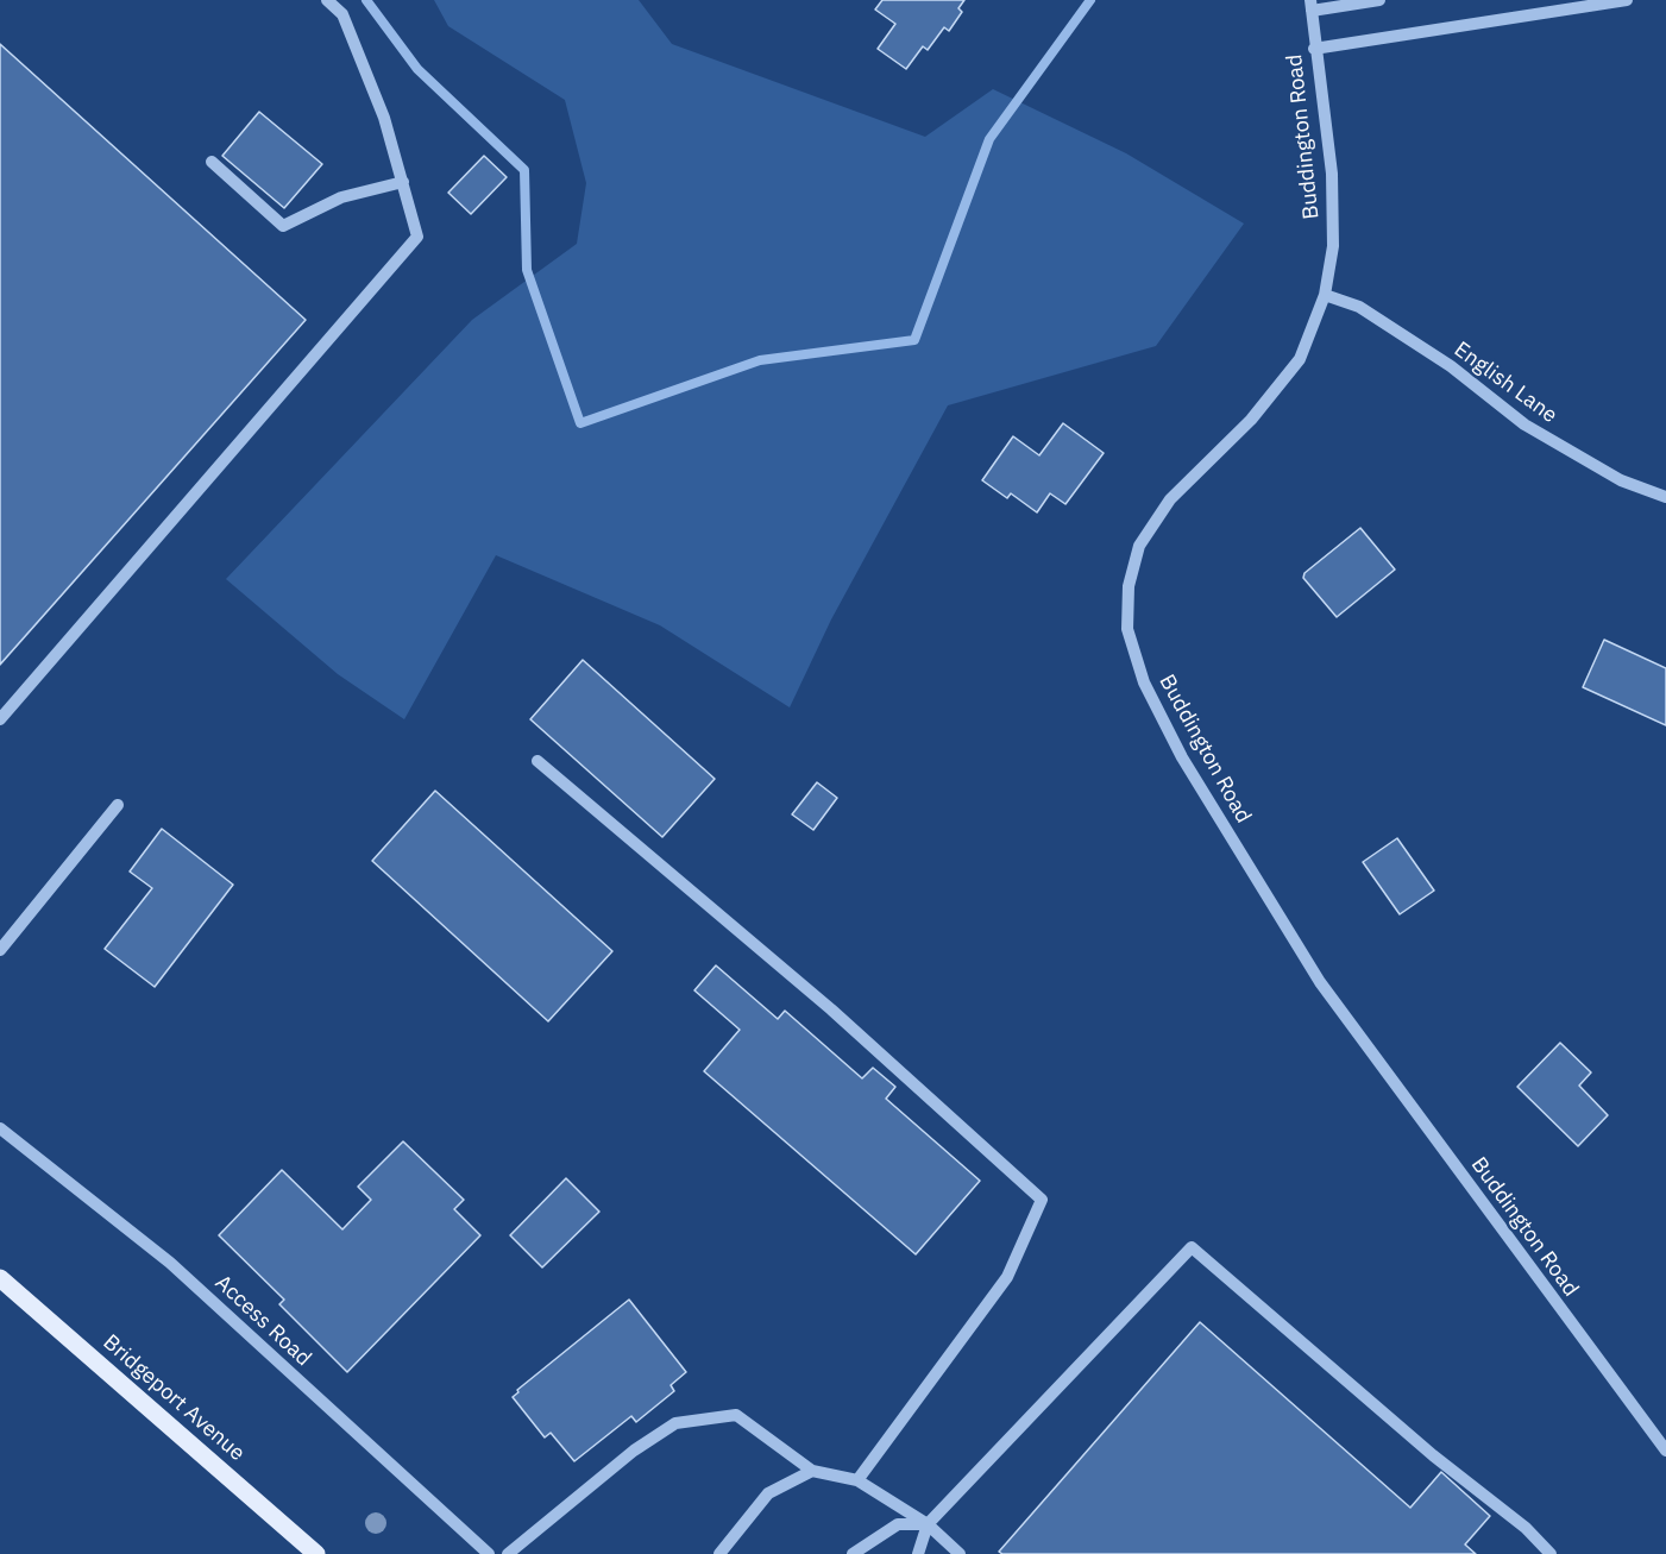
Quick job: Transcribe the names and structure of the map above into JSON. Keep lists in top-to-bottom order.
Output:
{
  "streets": {
    "main road": ["Bridgeport Avenue"],
    "street": ["Buddington Road", "English Lane", "Access Road"]
  },
  "crossings": [
    ["Buddington Road", "English Lane"]
  ]
}
